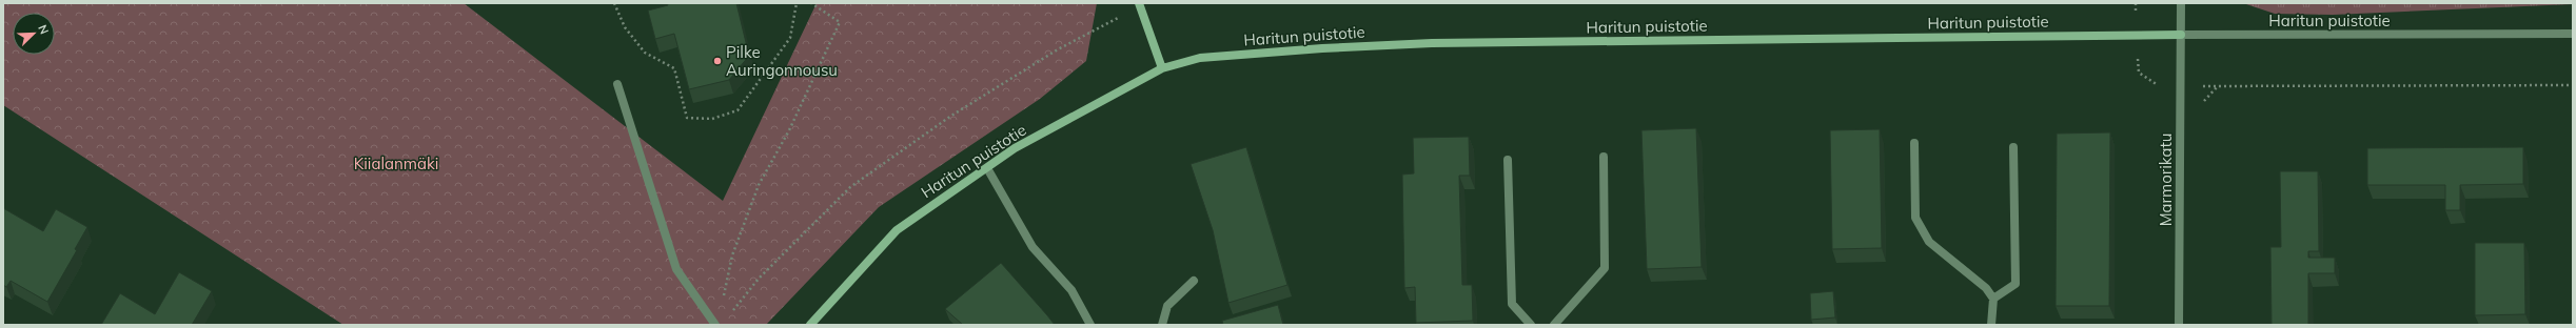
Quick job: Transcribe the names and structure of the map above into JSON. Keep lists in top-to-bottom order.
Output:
{
  "streets": {
    "street": ["Haritun puistotie", "Marmorikatu"]
  },
  "crossings": [
    ["Haritun puistotie", "Marmorikatu"]
  ],
  "parks": ["Kiialanmäki"],
  "places": ["Pilke Auringonnousu"],
  "north": "top right"
}
